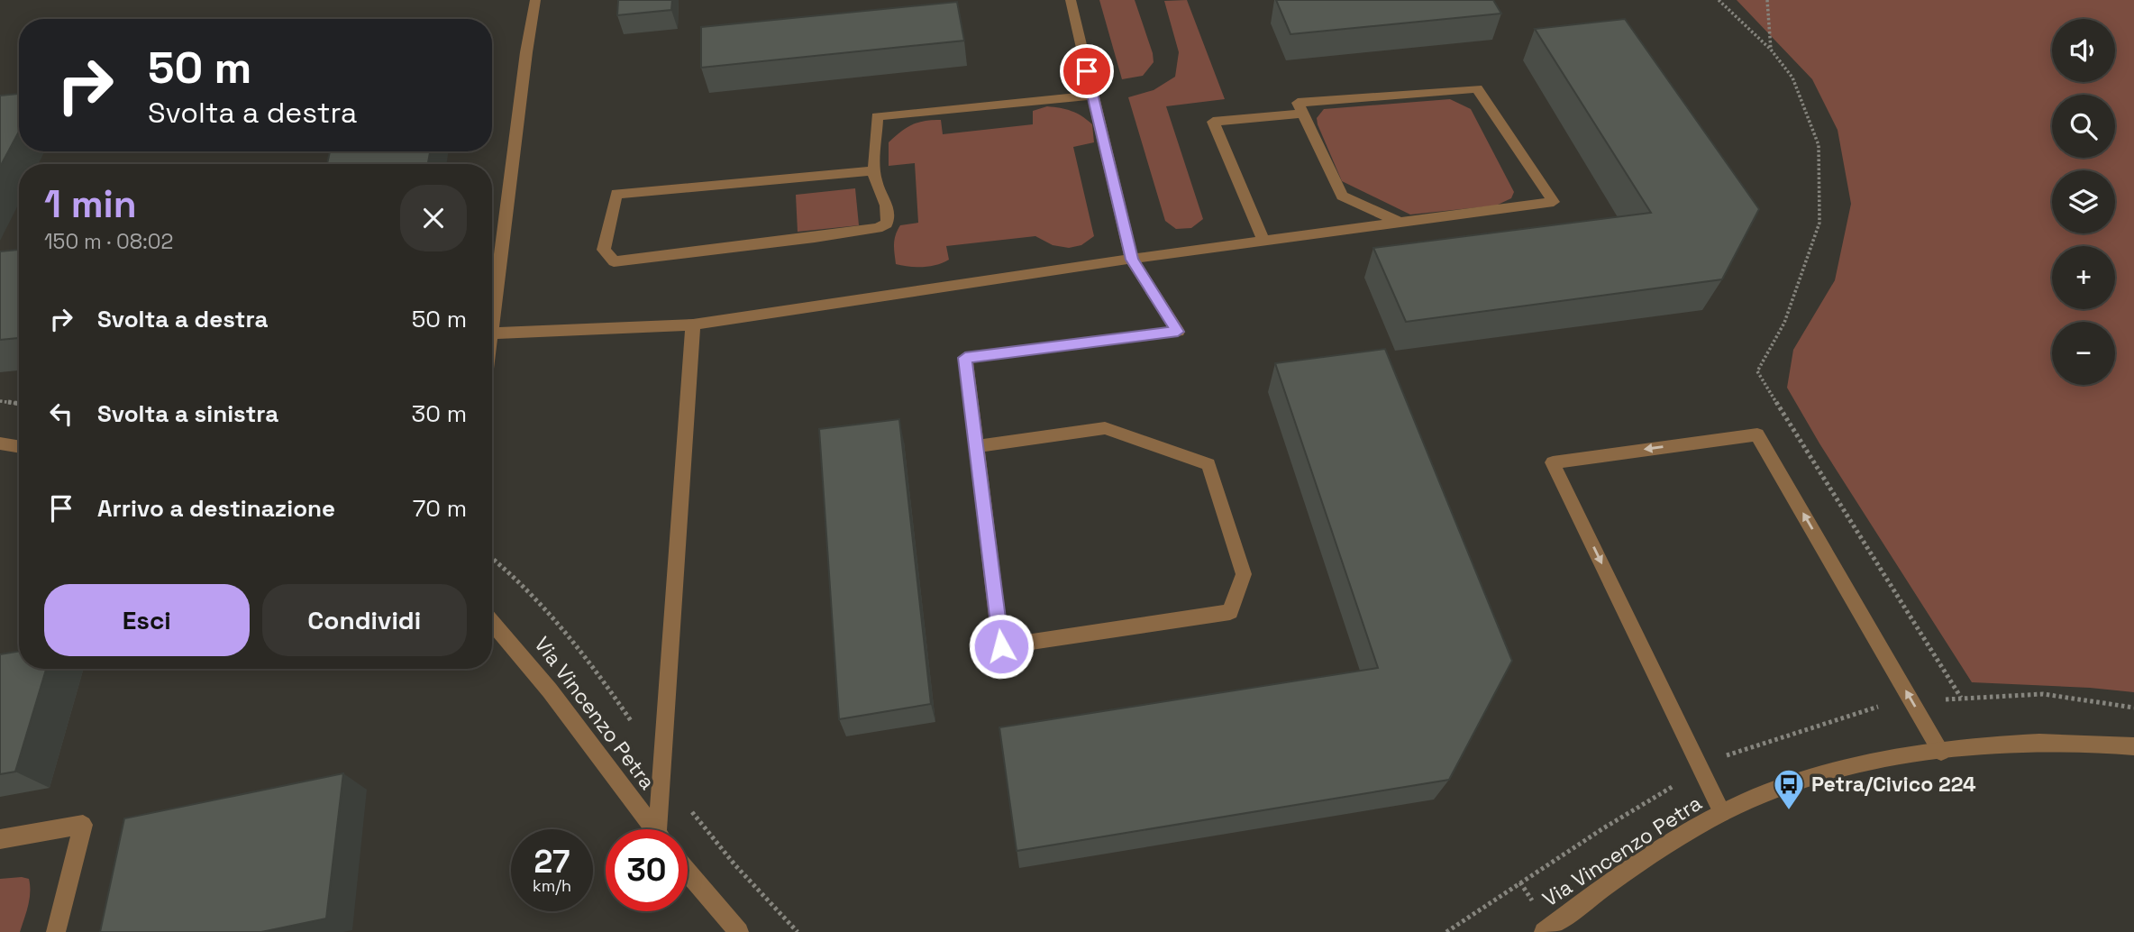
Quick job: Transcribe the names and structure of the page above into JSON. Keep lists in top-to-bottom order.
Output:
{
  "streets": {
    "street": ["Via Vincenzo Petra"]
  },
  "places": {
    "bus stop": ["Petra/Civico 224"]
  },
  "page": {
    "map_buttons": ["+", "−"],
    "turn": ["50 m", "Svolta a destra"],
    "heading": ["1 min", "150 m · 08:02"],
    "list": [
      {
        "name": "Svolta a destra",
        "value": "50 m"
      },
      {
        "name": "Svolta a sinistra",
        "value": "30 m"
      },
      {
        "name": "Arrivo a destinazione",
        "value": "70 m"
      }
    ],
    "buttons": ["Esci", "Condividi"],
    "speed": "27 km/h",
    "limit": "30"
  }
}
